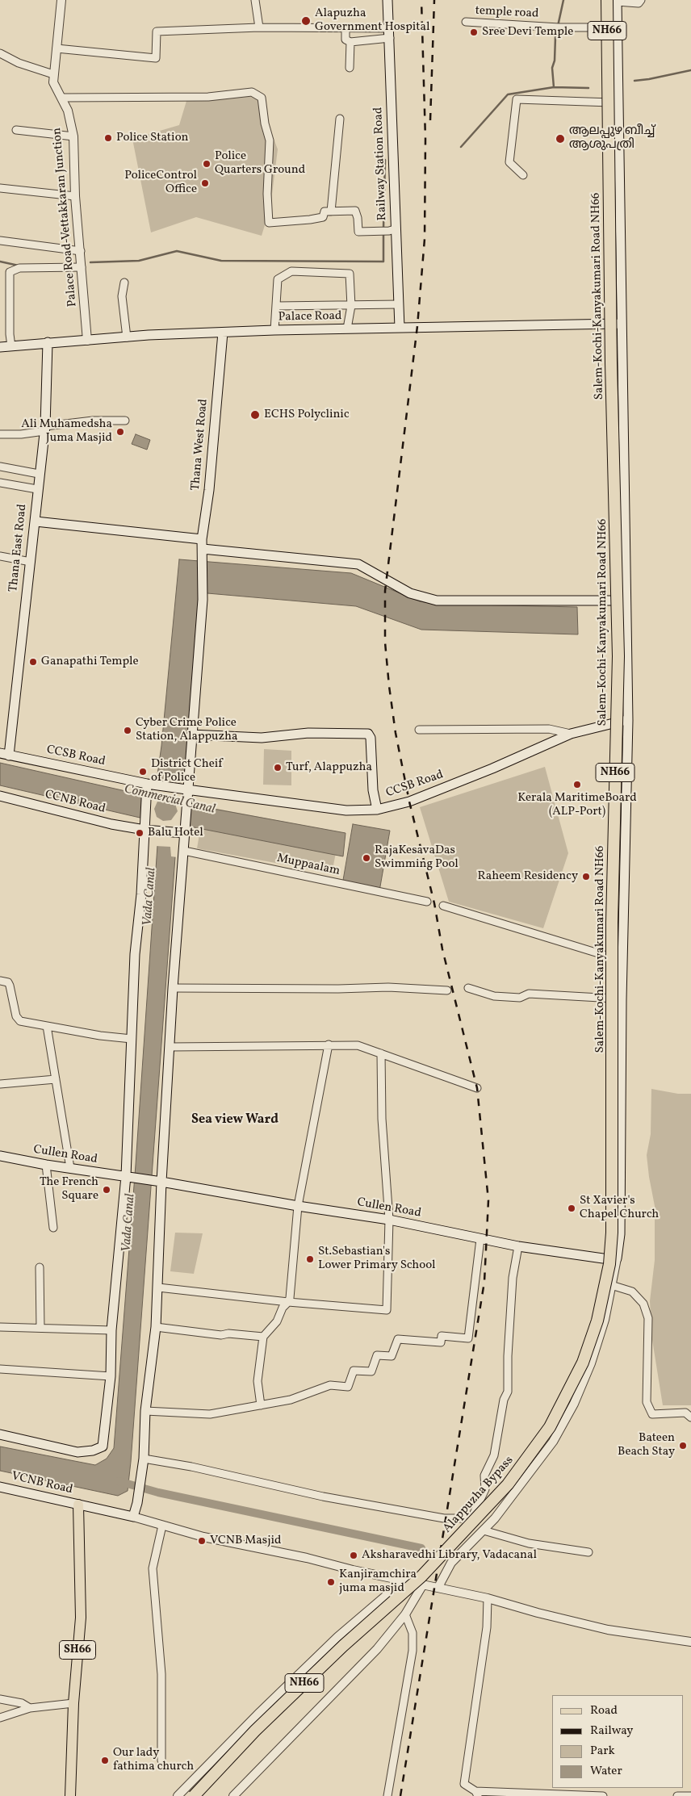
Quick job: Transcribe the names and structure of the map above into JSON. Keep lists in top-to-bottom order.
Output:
{
  "streets": {
    "highway": ["NH66", "Salem-Kochi-Kanyakumari Road NH66", "Alappuzha Bypass"],
    "main road": [
      "Railway Station Road",
      "Palace Road",
      "Thana West Road",
      "Thana East Road",
      "CCSB Road",
      "CCNB Road",
      "Cullen Road",
      "VCNB Road",
      "SH66"
    ],
    "street": ["temple road", "Palace Road-Vettakkaran Junction", "Muppaalam"]
  },
  "crossings": [
    ["NH66", "Alappuzha Bypass"],
    ["Railway Station Road", "Palace Road"],
    ["Palace Road-Vettakkaran Junction", "Palace Road"],
    ["Salem-Kochi-Kanyakumari Road NH66", "Alappuzha Bypass"],
    ["Palace Road", "Thana West Road"],
    ["Palace Road", "Thana East Road"],
    ["Thana East Road", "CCSB Road"],
    ["VCNB Road", "SH66"]
  ],
  "districts": ["Sea view Ward"],
  "water": ["Commercial Canal", "Vada Canal"],
  "places": [
    "Alapuzha Government Hospital",
    "Sree Devi Temple",
    "Police Station",
    "ആലപ്പുഴ ബീച്ച് ആശുപത്രി",
    "Police Quarters Ground",
    "PoliceControl Office",
    "ECHS Polyclinic",
    "Ali Muhamedsha Juma Masjid",
    "Ganapathi Temple",
    "Cyber Crime Police Station, Alappuzha",
    "Turf, Alappuzha",
    "District Cheif of Police",
    "Kerala MaritimeBoard (ALP-Port)",
    "Balu Hotel",
    "RajaKesavaDas Swimming Pool",
    "Raheem Residency",
    "The French Square",
    "St Xavier's Chapel Church",
    "St.Sebastian's Lower Primary School",
    "Bateen Beach Stay",
    "VCNB Masjid",
    "Aksharavedhi Library, Vadacanal",
    "Kanjiramchira juma masjid",
    "Our lady fathima church"
  ],
  "legend": [
    "Road",
    "Railway",
    "Park",
    "Water"
  ]
}
